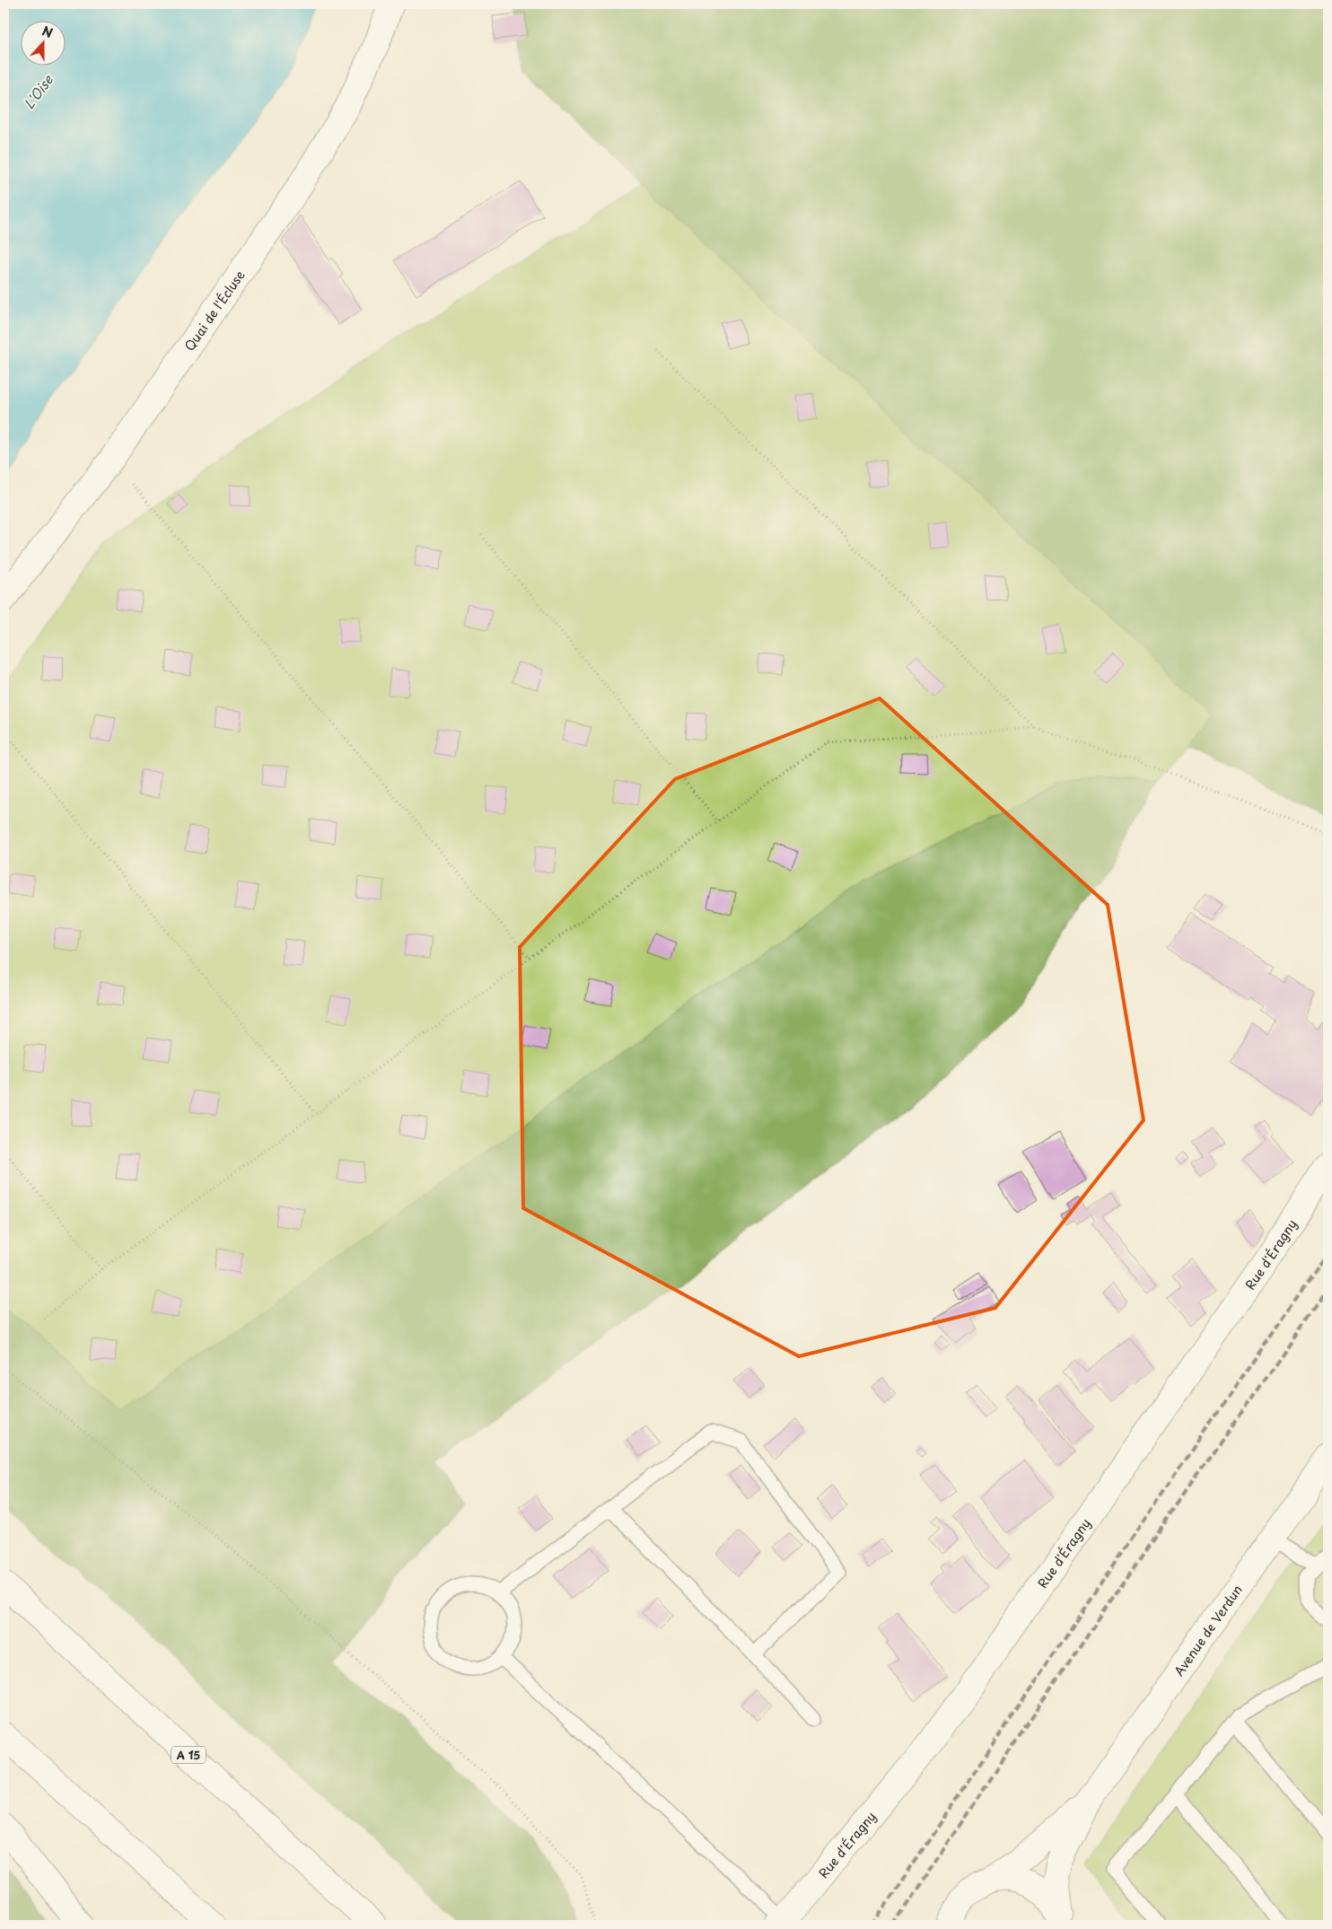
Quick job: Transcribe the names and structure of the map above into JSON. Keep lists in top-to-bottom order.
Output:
{
  "streets": {
    "main road": [
      "Quai de l'Écluse",
      "Rue d'Éragny",
      "Avenue de Verdun",
      "A 15"
    ]
  },
  "water": ["L'Oise"],
  "north": "top"
}
